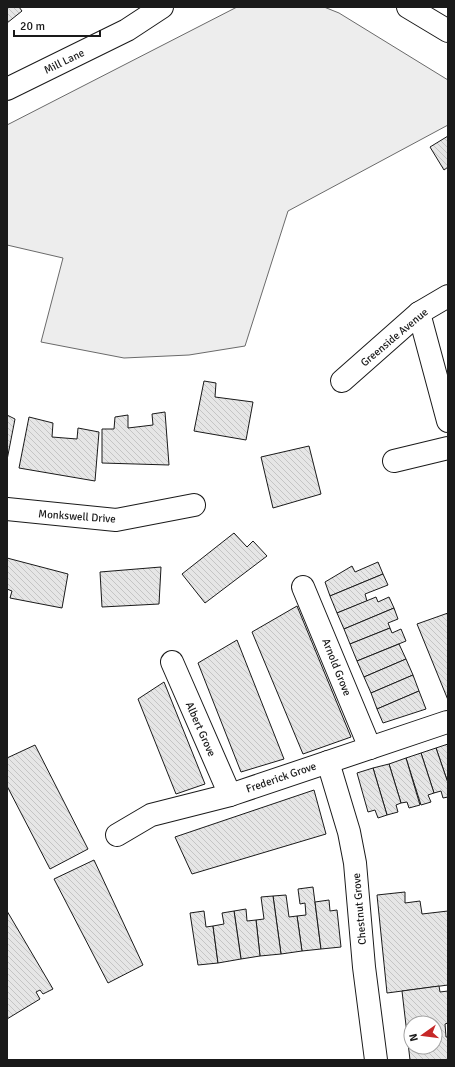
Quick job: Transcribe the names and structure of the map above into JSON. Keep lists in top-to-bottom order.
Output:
{
  "streets": {
    "street": [
      "Mill Lane",
      "Greenside Avenue",
      "Monkswell Drive",
      "Arnold Grove",
      "Albert Grove",
      "Frederick Grove",
      "Chestnut Grove"
    ]
  },
  "crossings": [
    ["Arnold Grove", "Frederick Grove"],
    ["Albert Grove", "Frederick Grove"],
    ["Frederick Grove", "Chestnut Grove"]
  ],
  "scale_bar": "20 m",
  "north": "left"
}
